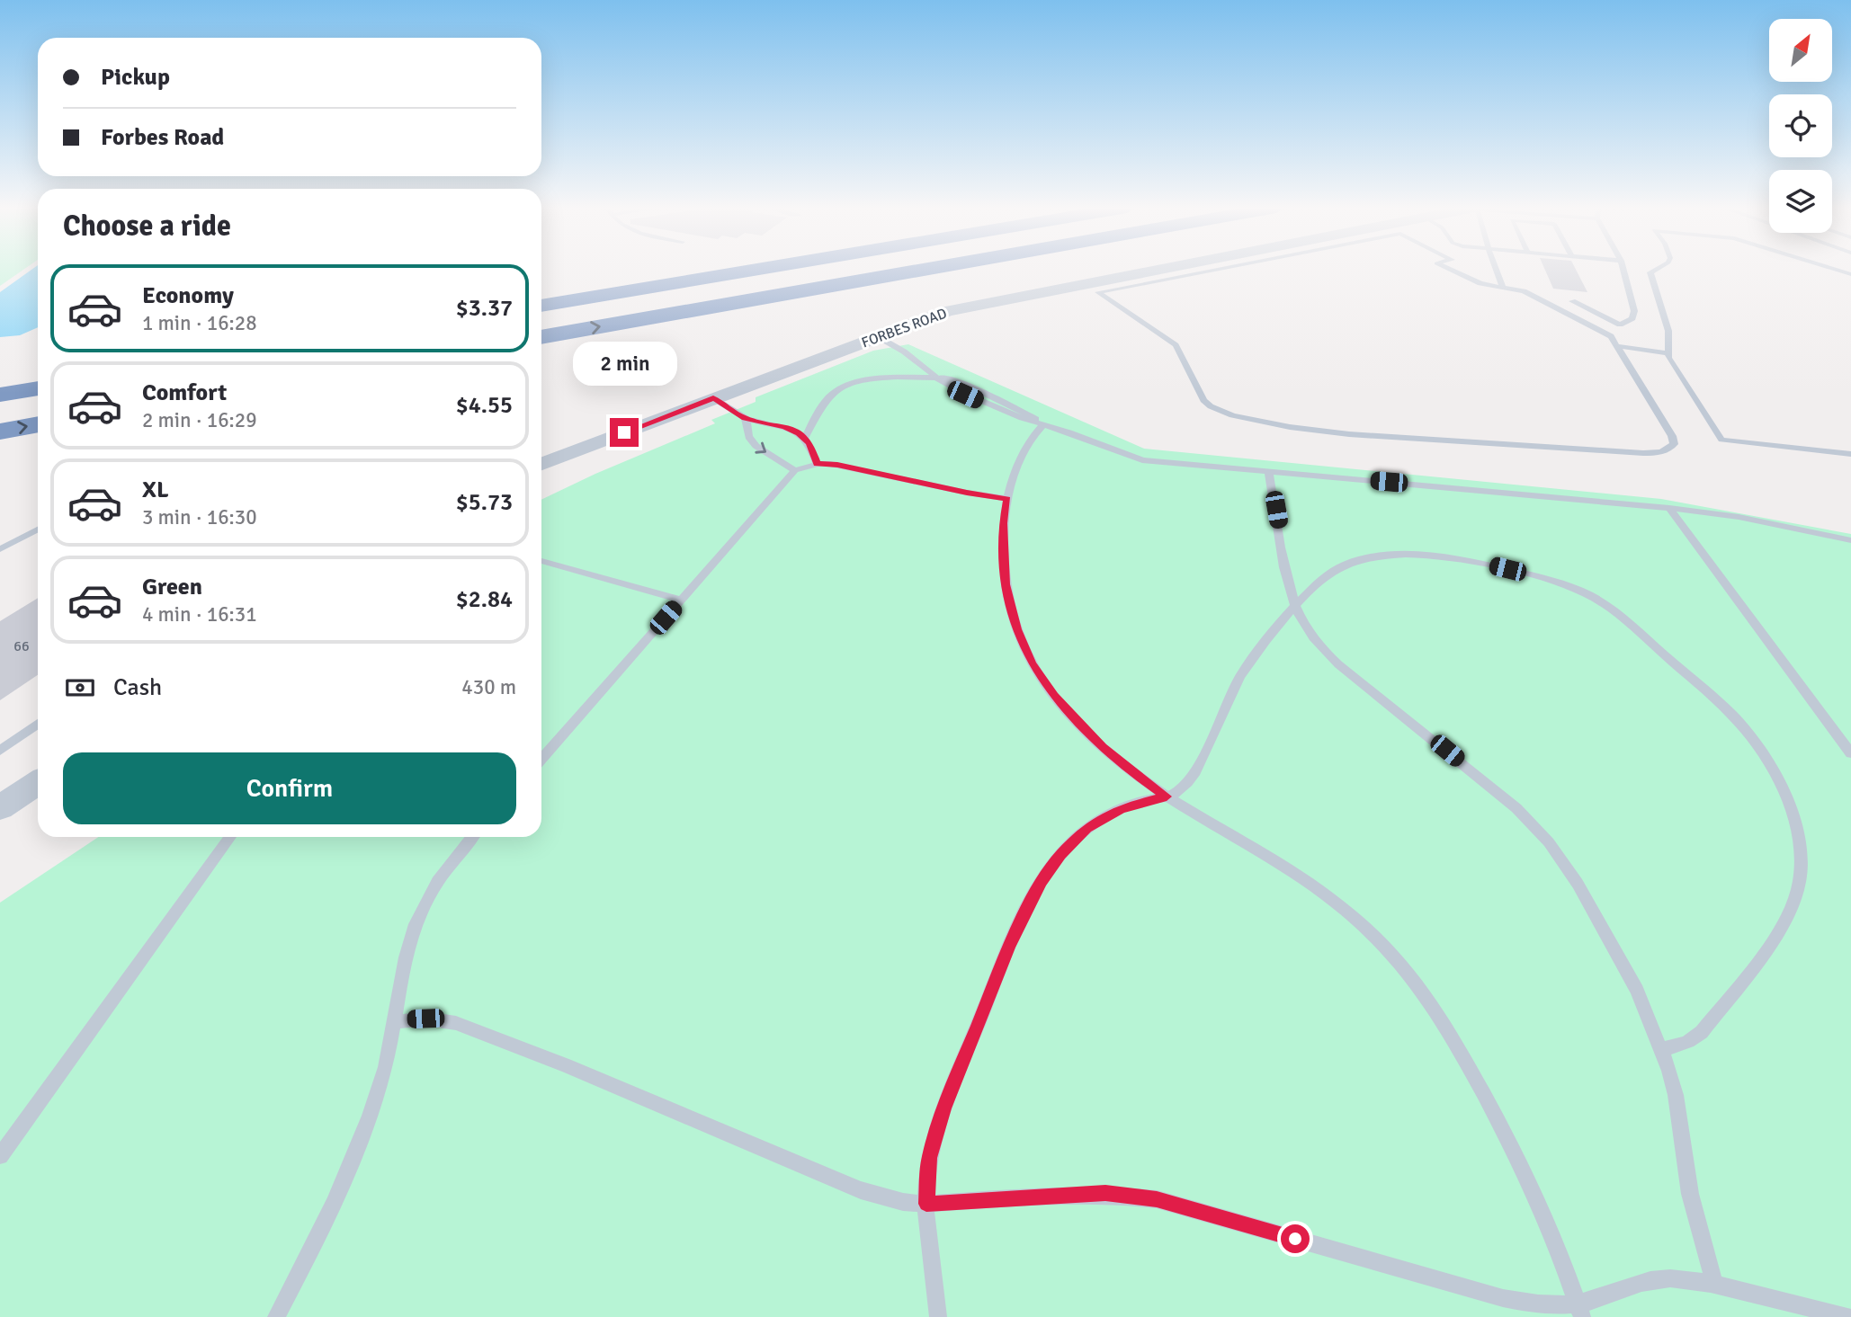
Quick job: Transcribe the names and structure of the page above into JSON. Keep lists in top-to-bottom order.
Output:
{
  "streets": {
    "street": ["FORBES ROAD"]
  },
  "house_numbers": ["66"],
  "north": "top right",
  "page": {
    "banner": ["Pickup", "Forbes Road"],
    "heading": "Choose a ride",
    "list": [
      {
        "name": "Economy",
        "note": "1 min · 16:28",
        "value": "$3.37"
      },
      {
        "name": "Comfort",
        "note": "2 min · 16:29",
        "value": "$4.55"
      },
      {
        "name": "XL",
        "note": "3 min · 16:30",
        "value": "$5.73"
      },
      {
        "name": "Green",
        "note": "4 min · 16:31",
        "value": "$2.84"
      }
    ],
    "bubble": "2 min",
    "pay": ["Cash", "430 m"],
    "buttons": "Confirm"
  }
}
